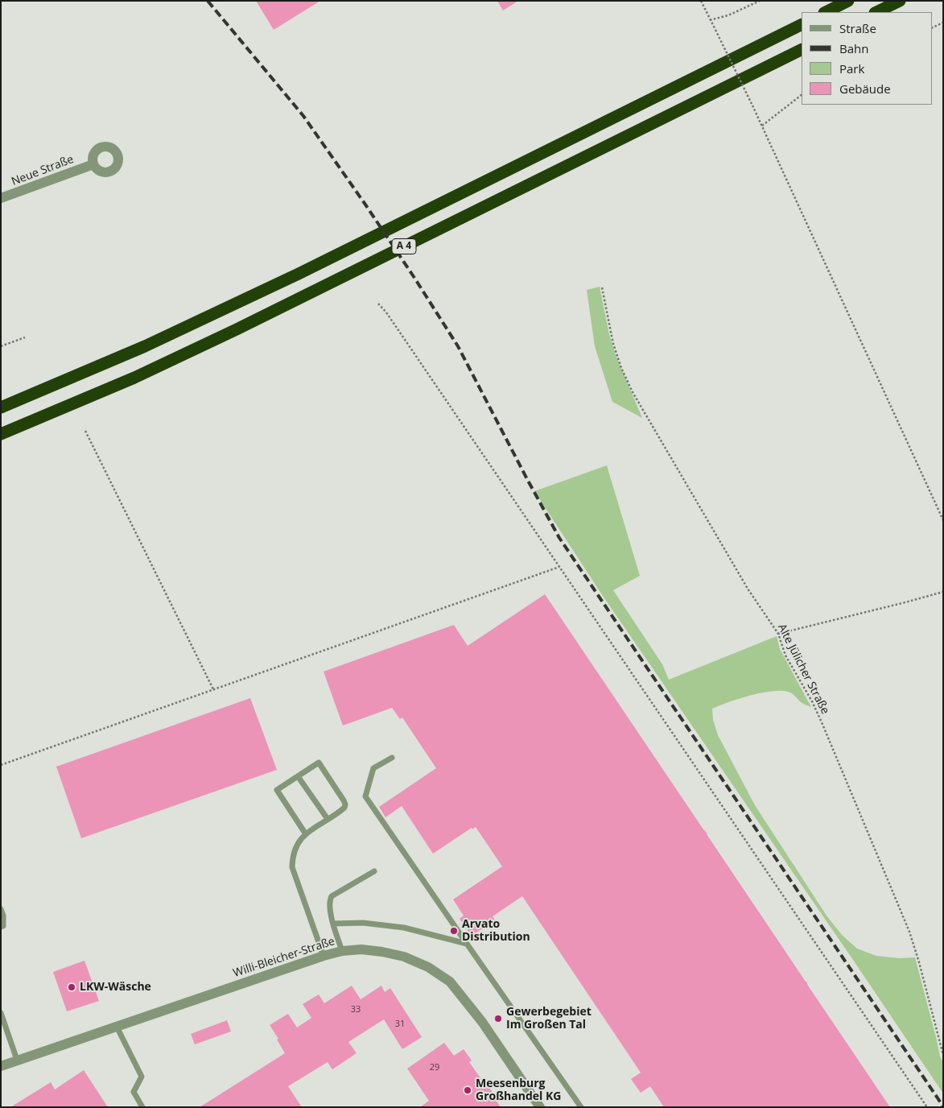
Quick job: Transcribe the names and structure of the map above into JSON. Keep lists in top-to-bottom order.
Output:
{
  "streets": {
    "highway": ["A 4"],
    "street": ["Neue Straße", "Willi-Bleicher-Straße"],
    "path": ["Alte Jülicher Straße"]
  },
  "places": [
    "Arvato Distribution",
    "LKW-Wäsche",
    "Gewerbegebiet Im Großen Tal",
    "Meesenburg Großhandel KG"
  ],
  "house_numbers": ["33", "31", "29"],
  "legend": [
    "Straße",
    "Bahn",
    "Park",
    "Gebäude"
  ]
}
